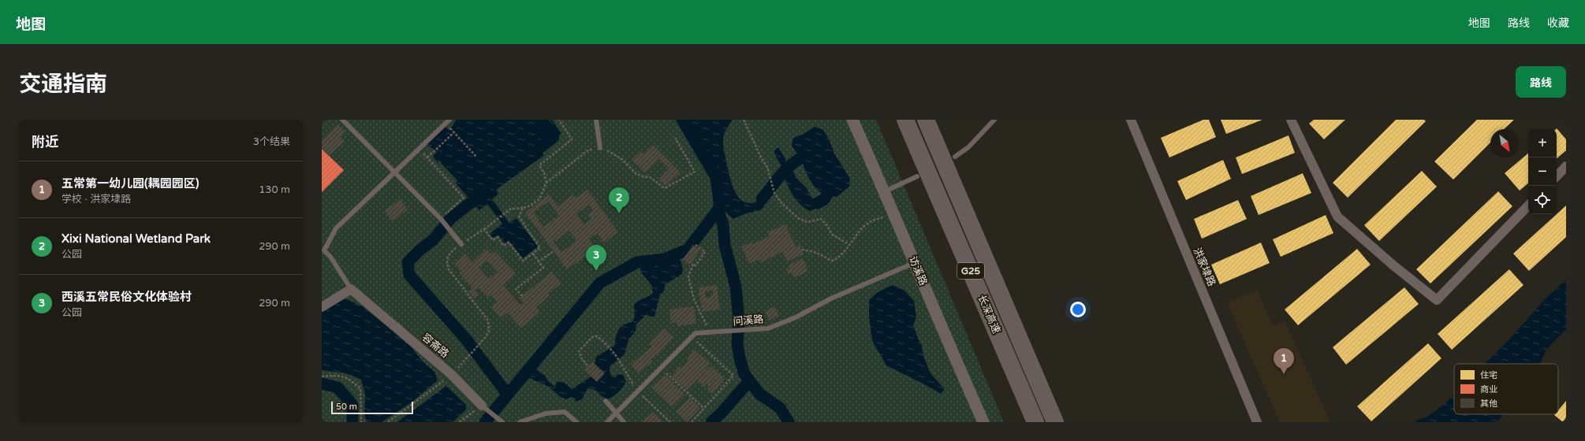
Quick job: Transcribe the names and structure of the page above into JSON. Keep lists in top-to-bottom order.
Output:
{
  "streets": {
    "highway": ["G25", "长深高速"],
    "street": ["洪家埭路", "访溪路", "容斋路"],
    "lane": ["问溪路"]
  },
  "crossings": [
    ["访溪路", "问溪路"]
  ],
  "legend": ["住宅", "商业", "其他"],
  "scale_bar": "50 m",
  "north": "bottom right",
  "page": {
    "header": "地图",
    "nav": ["地图", "路线", "收藏"],
    "title": "交通指南",
    "buttons": "路线",
    "heading": ["附近", "3个结果"],
    "map_buttons": ["+", "−"],
    "list": [
      {
        "mark": "1",
        "name": "五常第一幼儿园(耦园园区)",
        "note": "学校 · 洪家埭路",
        "value": "130 m"
      },
      {
        "mark": "2",
        "name": "Xixi National Wetland Park",
        "note": "公园",
        "value": "290 m"
      },
      {
        "mark": "3",
        "name": "西溪五常民俗文化体验村",
        "note": "公园",
        "value": "290 m"
      }
    ],
    "pins": ["2", "3", "1"],
    "scale": "50 m"
  }
}
